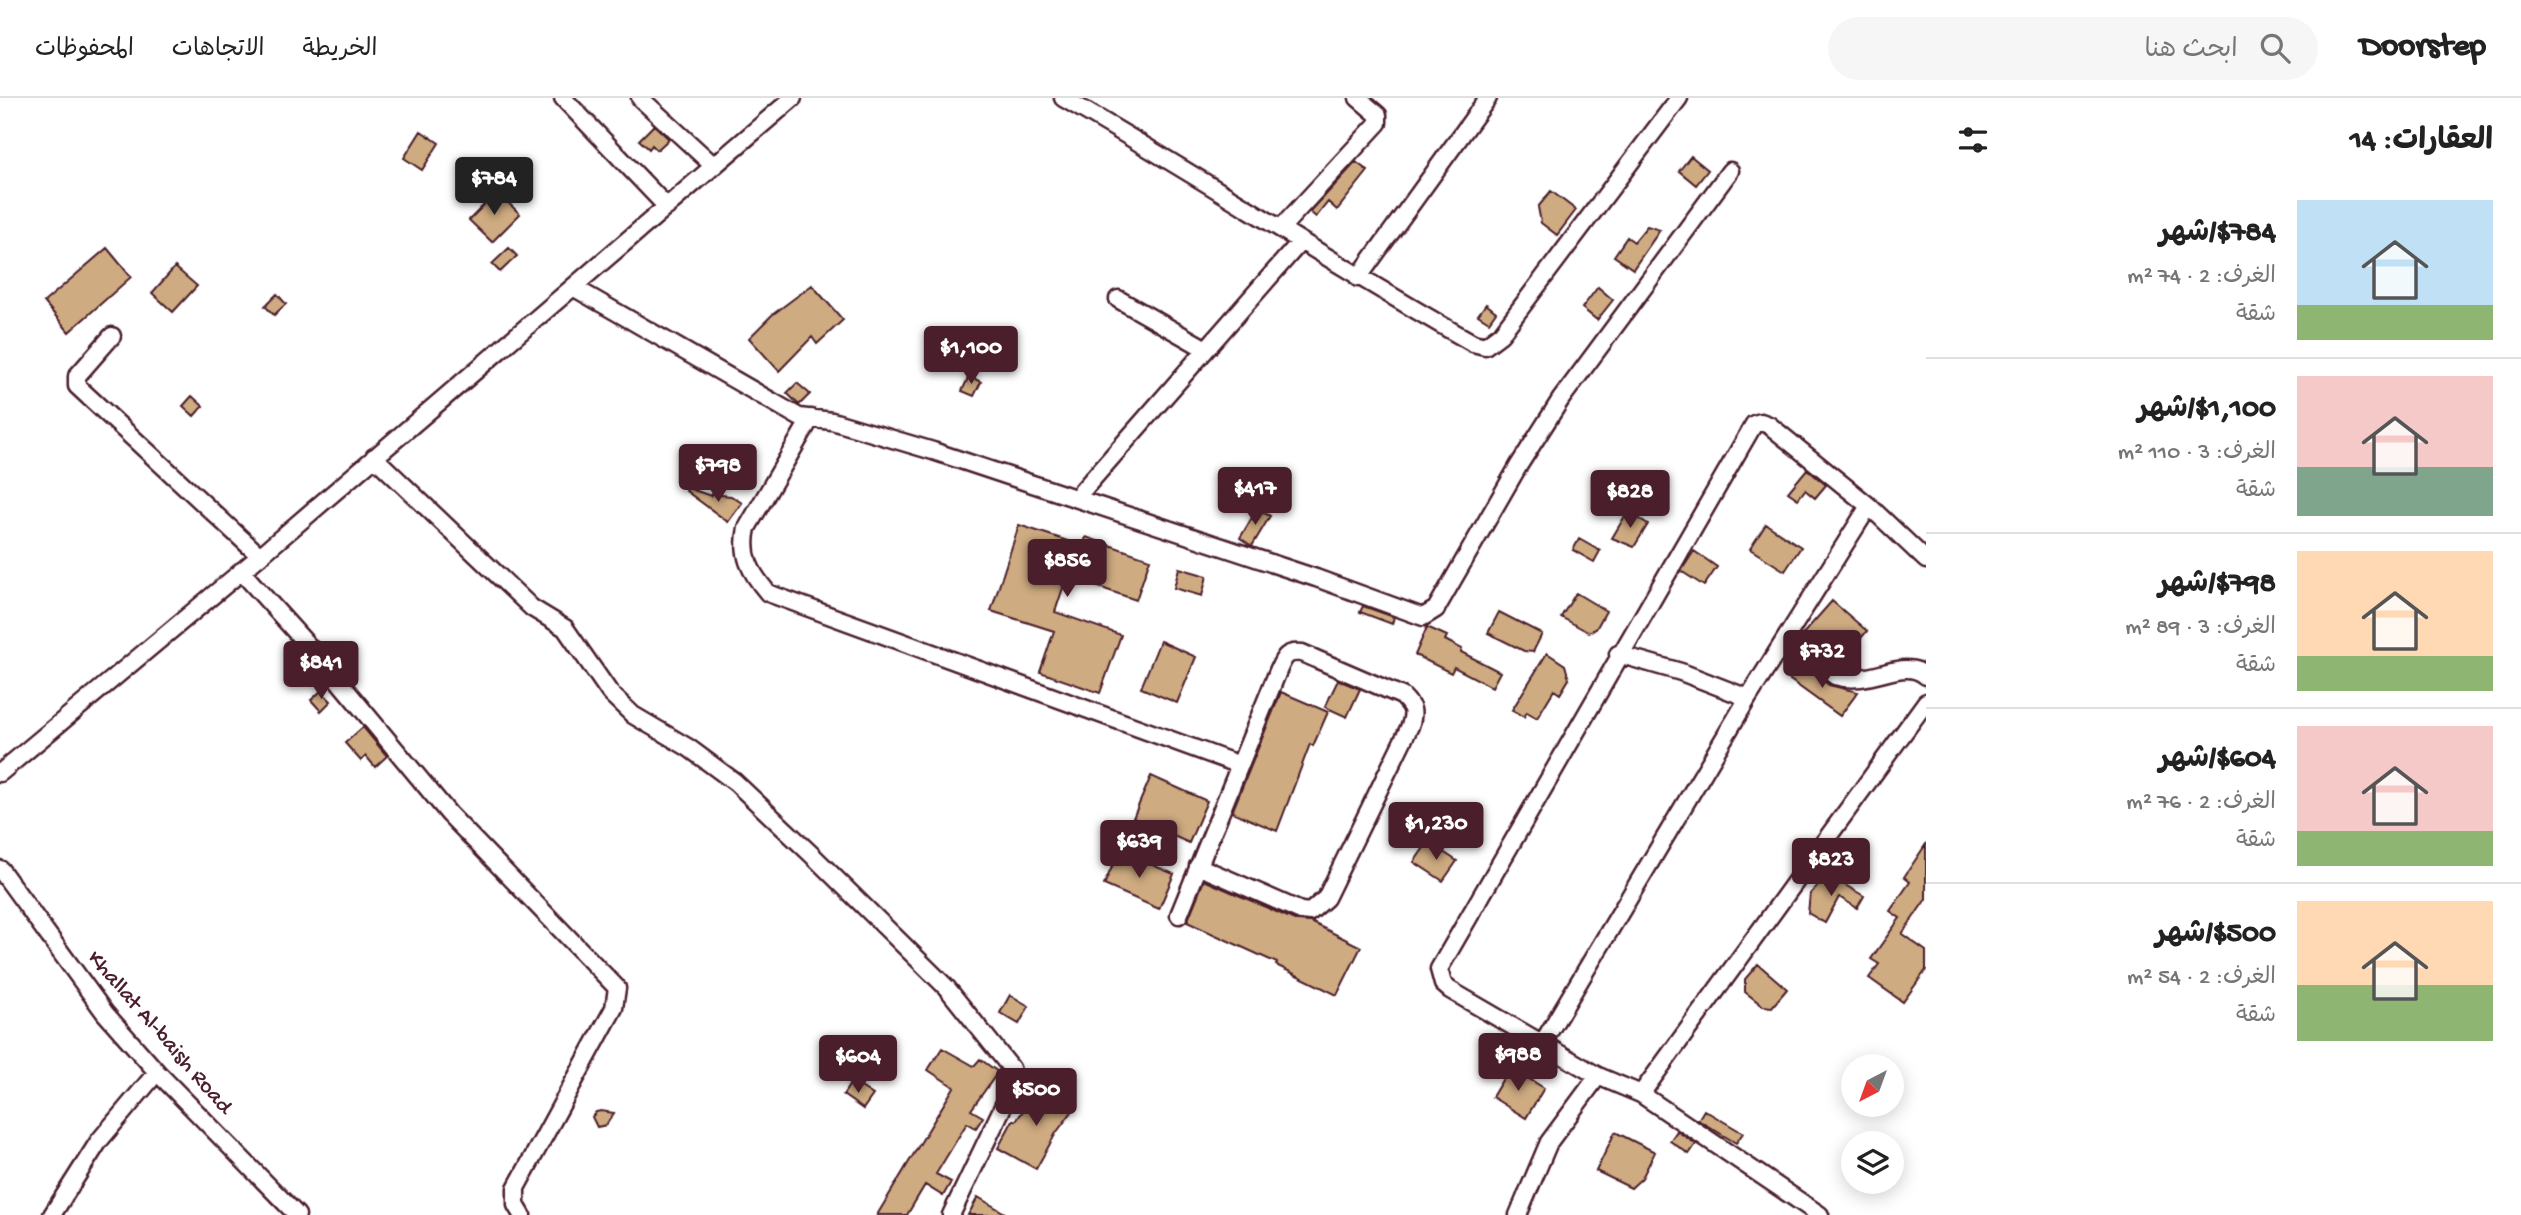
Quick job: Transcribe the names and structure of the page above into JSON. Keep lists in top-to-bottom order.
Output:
{
  "streets": {
    "street": ["Khallat Al-baish Road"]
  },
  "north": "bottom left",
  "page": {
    "header": "Doorstep",
    "search": "ابحث هنا",
    "nav": ["الخريطة", "الاتجاهات", "المحفوظات"],
    "heading": "العقارات: 14",
    "price": [
      "$784",
      "$1,100",
      "$798",
      "$417",
      "$828",
      "$856",
      "$732",
      "$841",
      "$1,230",
      "$639",
      "$823",
      "$988",
      "$604",
      "$500"
    ],
    "list": [
      {
        "name": "$784/شهر",
        "note": "الغرف: 2 · 74 m² · شقة"
      },
      {
        "name": "$1,100/شهر",
        "note": "الغرف: 3 · 110 m² · شقة"
      },
      {
        "name": "$798/شهر",
        "note": "الغرف: 3 · 89 m² · شقة"
      },
      {
        "name": "$604/شهر",
        "note": "الغرف: 2 · 76 m² · شقة"
      },
      {
        "name": "$500/شهر",
        "note": "الغرف: 2 · 54 m² · شقة"
      }
    ]
  }
}
